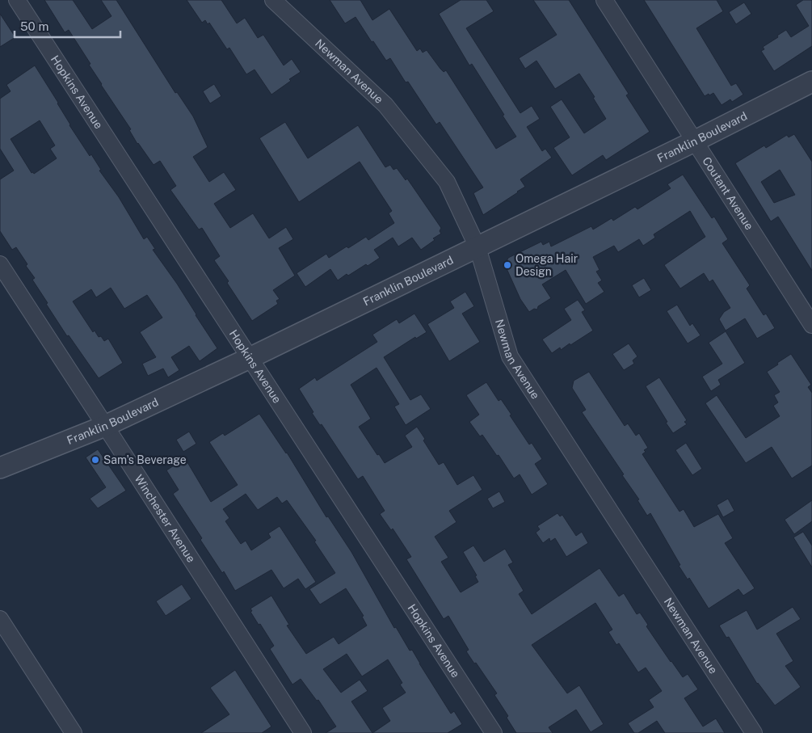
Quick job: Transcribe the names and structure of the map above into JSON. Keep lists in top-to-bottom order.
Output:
{
  "streets": {
    "street": [
      "Newman Avenue",
      "Hopkins Avenue",
      "Franklin Boulevard",
      "Coutant Avenue",
      "Winchester Avenue"
    ]
  },
  "crossings": [
    ["Newman Avenue", "Franklin Boulevard"],
    ["Hopkins Avenue", "Franklin Boulevard"],
    ["Franklin Boulevard", "Coutant Avenue"],
    ["Franklin Boulevard", "Winchester Avenue"]
  ],
  "places": ["Omega Hair Design", "Sam's Beverage"],
  "scale_bar": "50 m"
}
